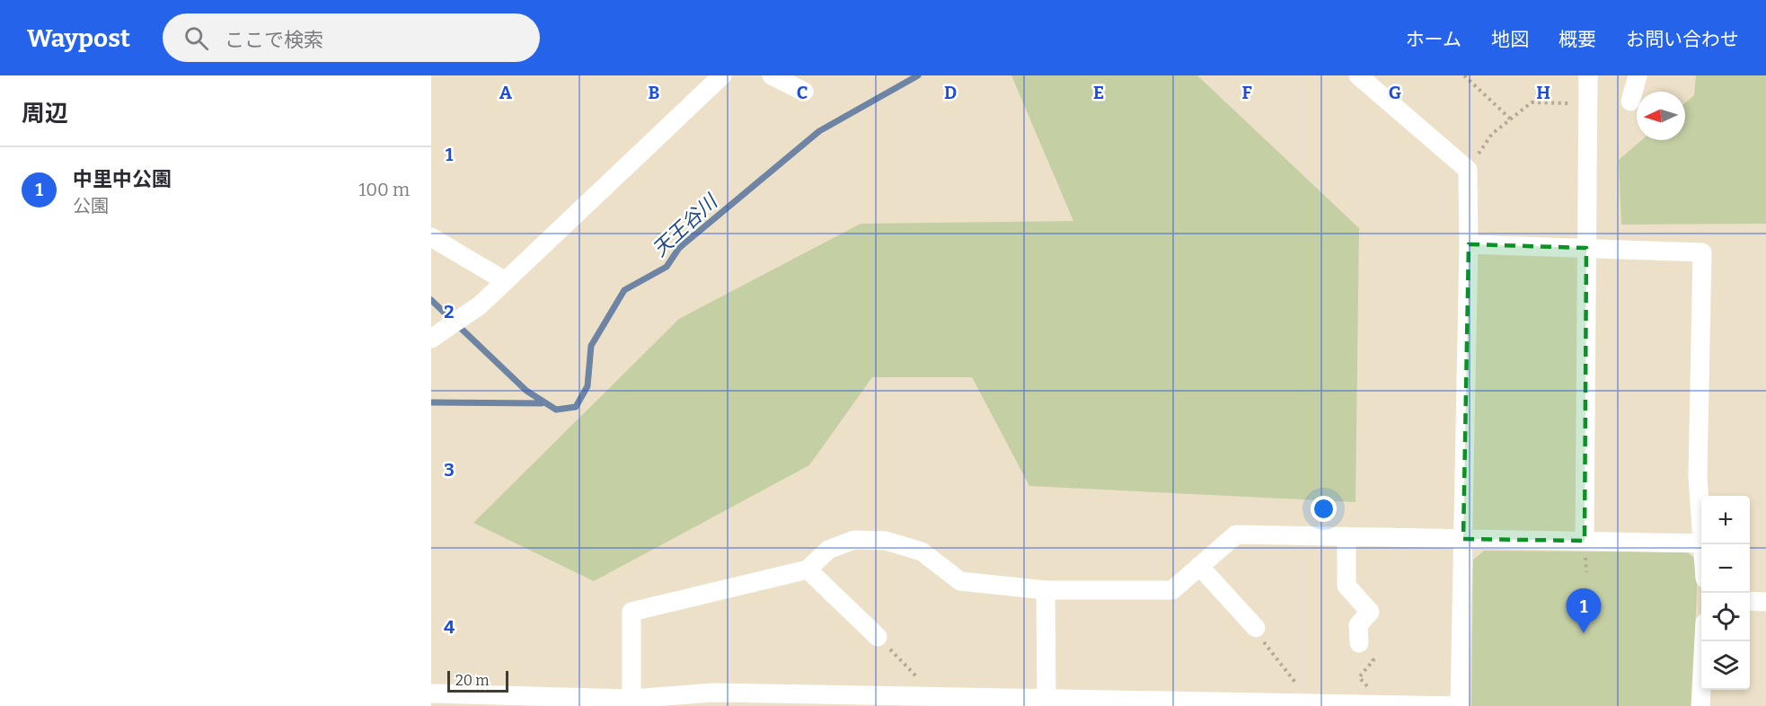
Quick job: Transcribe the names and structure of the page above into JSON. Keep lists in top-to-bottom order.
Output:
{
  "water": ["天王谷川"],
  "scale_bar": "20 m",
  "north": "left",
  "page": {
    "header": "Waypost",
    "search": "ここで検索",
    "nav": [
      "ホーム",
      "地図",
      "概要",
      "お問い合わせ"
    ],
    "heading": "周辺",
    "list": [
      {
        "mark": "1",
        "name": "中里中公園",
        "note": "公園",
        "value": "100 m"
      }
    ],
    "map_buttons": ["+", "−"],
    "pins": "1",
    "scale": "20 m"
  },
  "grid": {
    "columns": [
      "A",
      "B",
      "C",
      "D",
      "E",
      "F",
      "G",
      "H"
    ],
    "rows": [
      "1",
      "2",
      "3",
      "4"
    ]
  }
}
